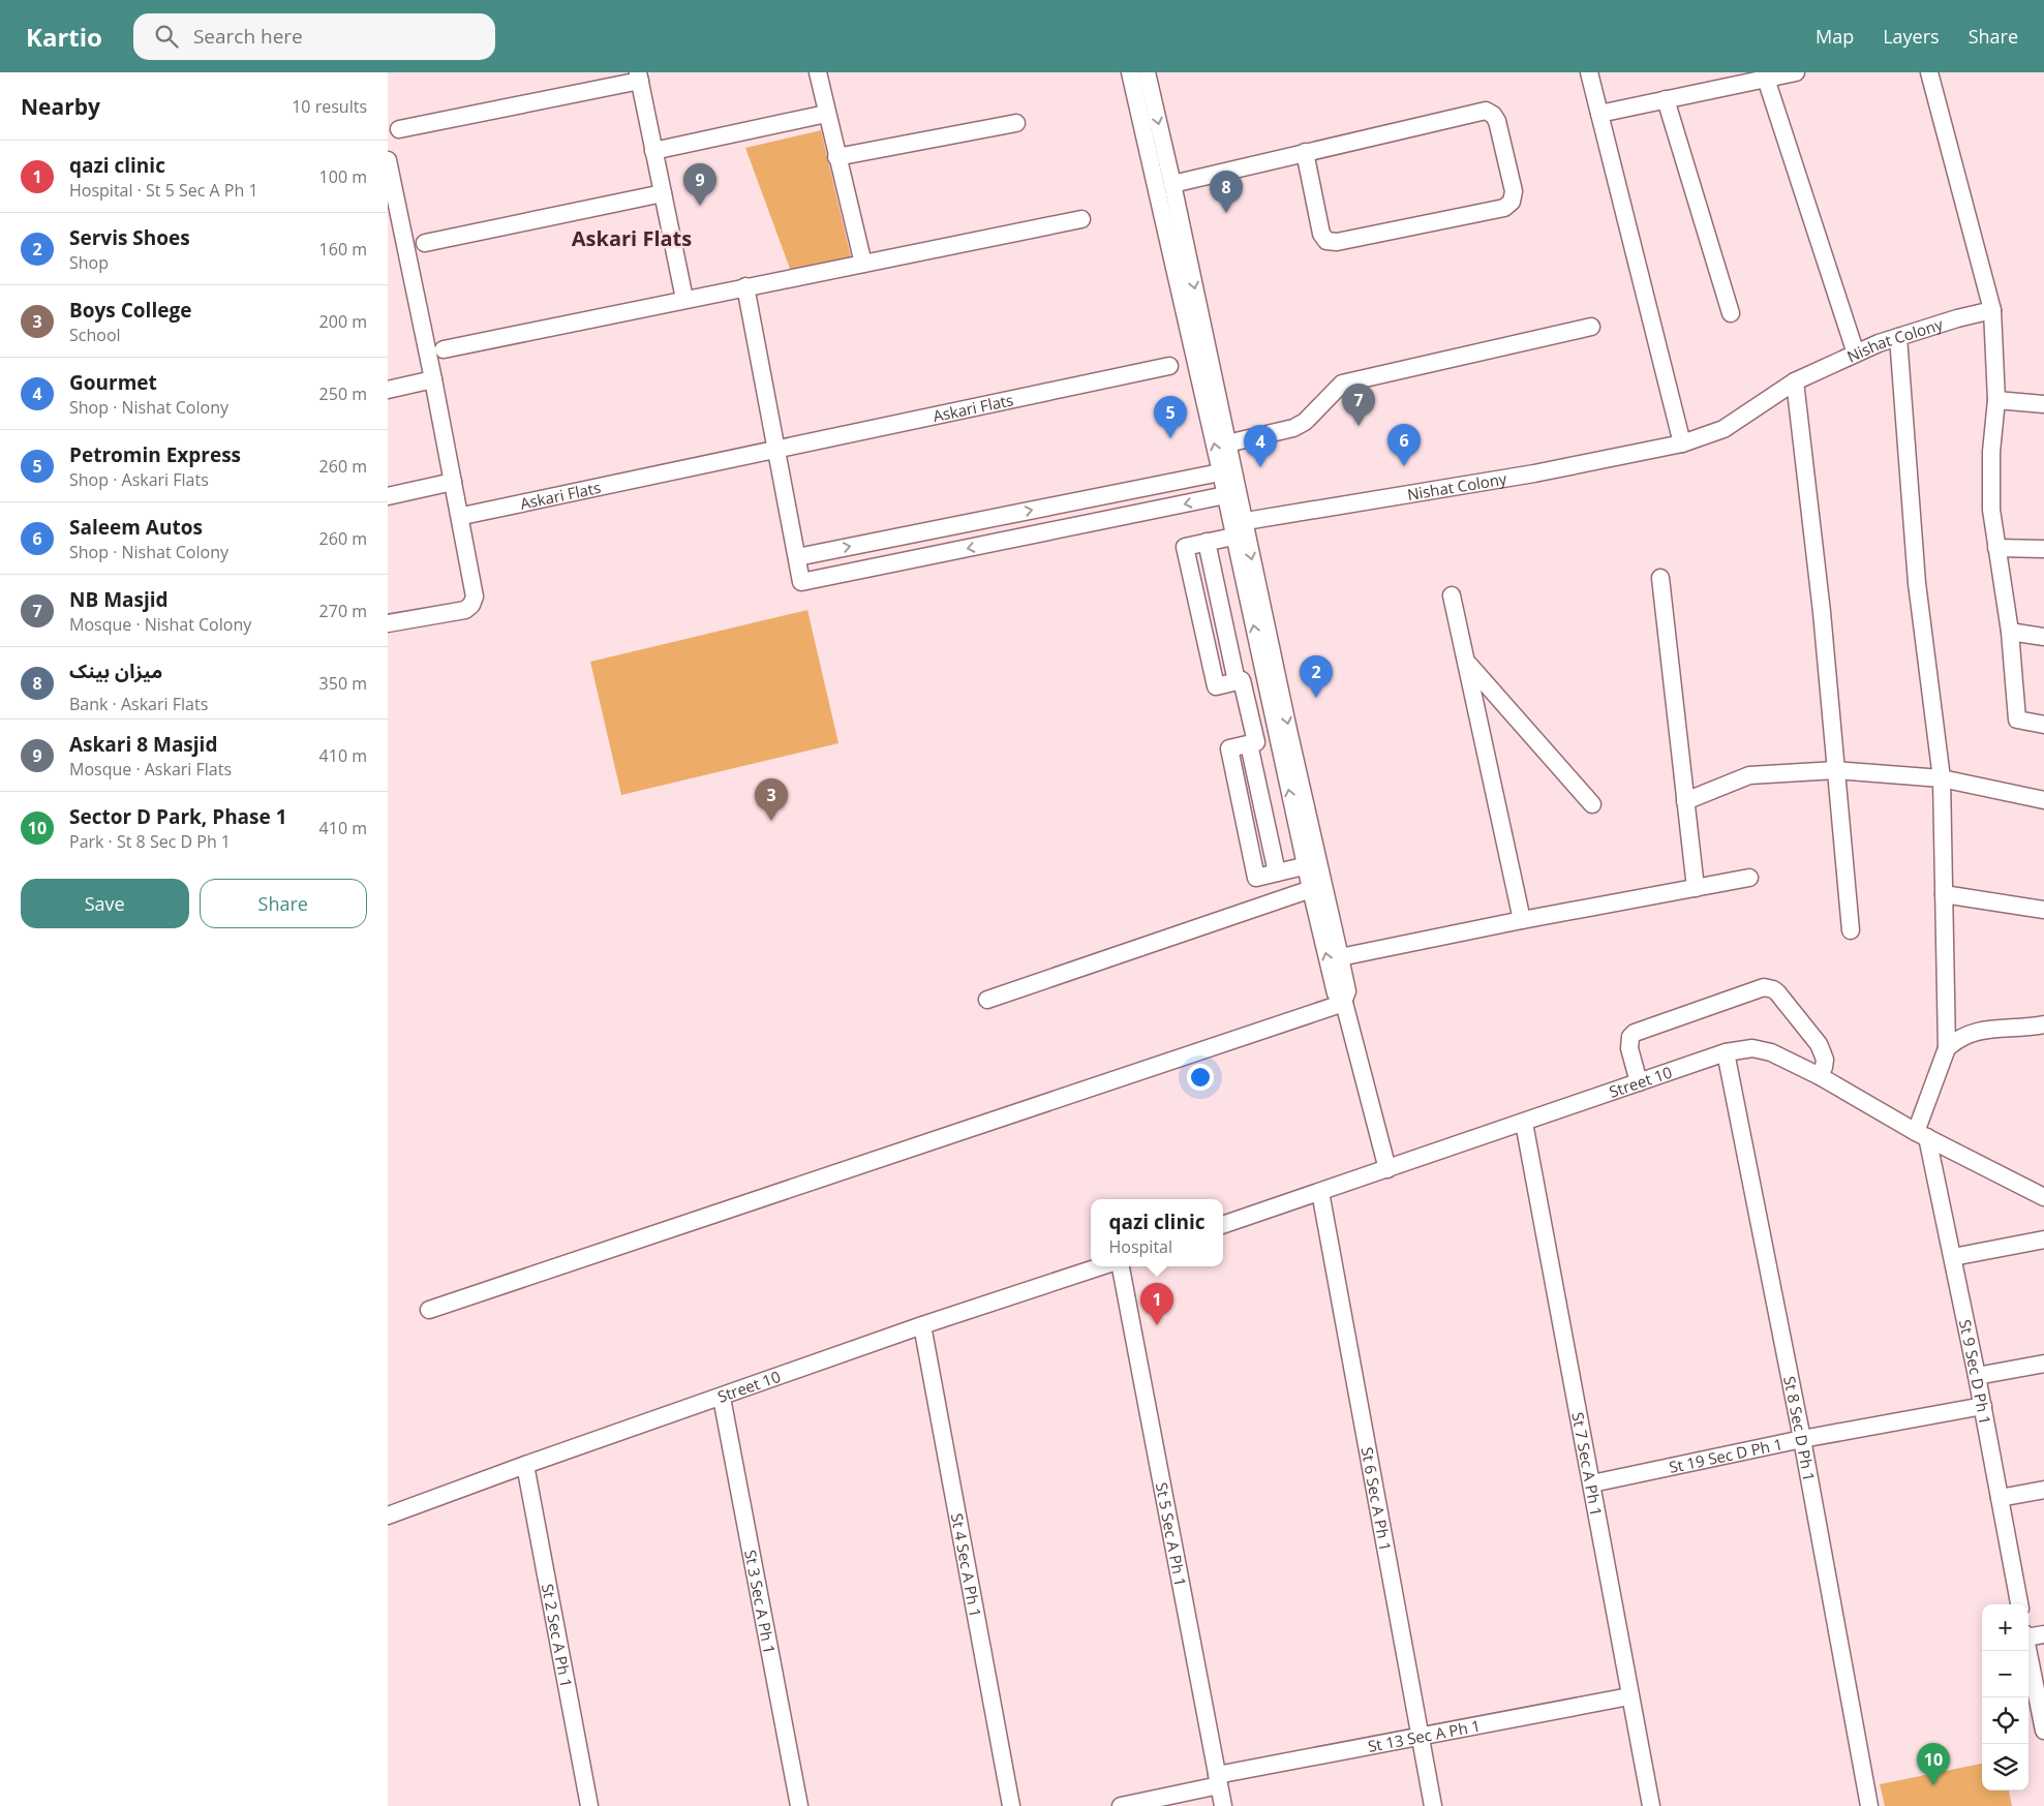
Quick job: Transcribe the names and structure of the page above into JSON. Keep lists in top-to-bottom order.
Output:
{
  "streets": {
    "street": [
      "Nishat Colony",
      "Askari Flats",
      "Street 10",
      "St 9 Sec D Ph 1",
      "St 8 Sec D Ph 1",
      "St 19 Sec D Ph 1",
      "St 7 Sec A Ph 1",
      "St 6 Sec A Ph 1",
      "St 5 Sec A Ph 1",
      "St 4 Sec A Ph 1",
      "St 3 Sec A Ph 1",
      "St 2 Sec A Ph 1",
      "St 13 Sec A Ph 1"
    ]
  },
  "crossings": [
    ["Street 10", "St 9 Sec D Ph 1"],
    ["Street 10", "St 8 Sec D Ph 1"],
    ["Street 10", "St 7 Sec A Ph 1"],
    ["Street 10", "St 6 Sec A Ph 1"],
    ["Street 10", "St 4 Sec A Ph 1"],
    ["Street 10", "St 3 Sec A Ph 1"],
    ["Street 10", "St 2 Sec A Ph 1"],
    ["St 9 Sec D Ph 1", "St 19 Sec D Ph 1"],
    ["St 8 Sec D Ph 1", "St 19 Sec D Ph 1"],
    ["St 19 Sec D Ph 1", "St 7 Sec A Ph 1"],
    ["St 7 Sec A Ph 1", "St 13 Sec A Ph 1"],
    ["St 6 Sec A Ph 1", "St 13 Sec A Ph 1"],
    ["St 5 Sec A Ph 1", "St 13 Sec A Ph 1"]
  ],
  "districts": ["Askari Flats"],
  "page": {
    "header": "Kartio",
    "search": "Search here",
    "nav": ["Map", "Layers", "Share"],
    "heading": ["Nearby", "10 results"],
    "list": [
      {
        "mark": "1",
        "name": "qazi clinic",
        "note": "Hospital · St 5 Sec A Ph 1",
        "value": "100 m"
      },
      {
        "mark": "2",
        "name": "Servis Shoes",
        "note": "Shop",
        "value": "160 m"
      },
      {
        "mark": "3",
        "name": "Boys College",
        "note": "School",
        "value": "200 m"
      },
      {
        "mark": "4",
        "name": "Gourmet",
        "note": "Shop · Nishat Colony",
        "value": "250 m"
      },
      {
        "mark": "5",
        "name": "Petromin Express",
        "note": "Shop · Askari Flats",
        "value": "260 m"
      },
      {
        "mark": "6",
        "name": "Saleem Autos",
        "note": "Shop · Nishat Colony",
        "value": "260 m"
      },
      {
        "mark": "7",
        "name": "NB Masjid",
        "note": "Mosque · Nishat Colony",
        "value": "270 m"
      },
      {
        "mark": "8",
        "name": "میزان بینک",
        "note": "Bank · Askari Flats",
        "value": "350 m"
      },
      {
        "mark": "9",
        "name": "Askari 8 Masjid",
        "note": "Mosque · Askari Flats",
        "value": "410 m"
      },
      {
        "mark": "10",
        "name": "Sector D Park, Phase 1",
        "note": "Park · St 8 Sec D Ph 1",
        "value": "410 m"
      }
    ],
    "pins": [
      "9",
      "8",
      "7",
      "5",
      "6",
      "4",
      "2",
      "3",
      "1",
      "10"
    ],
    "buttons": ["Save", "Share"],
    "popup": ["qazi clinic", "Hospital"],
    "map_buttons": ["+", "−"]
  }
}
